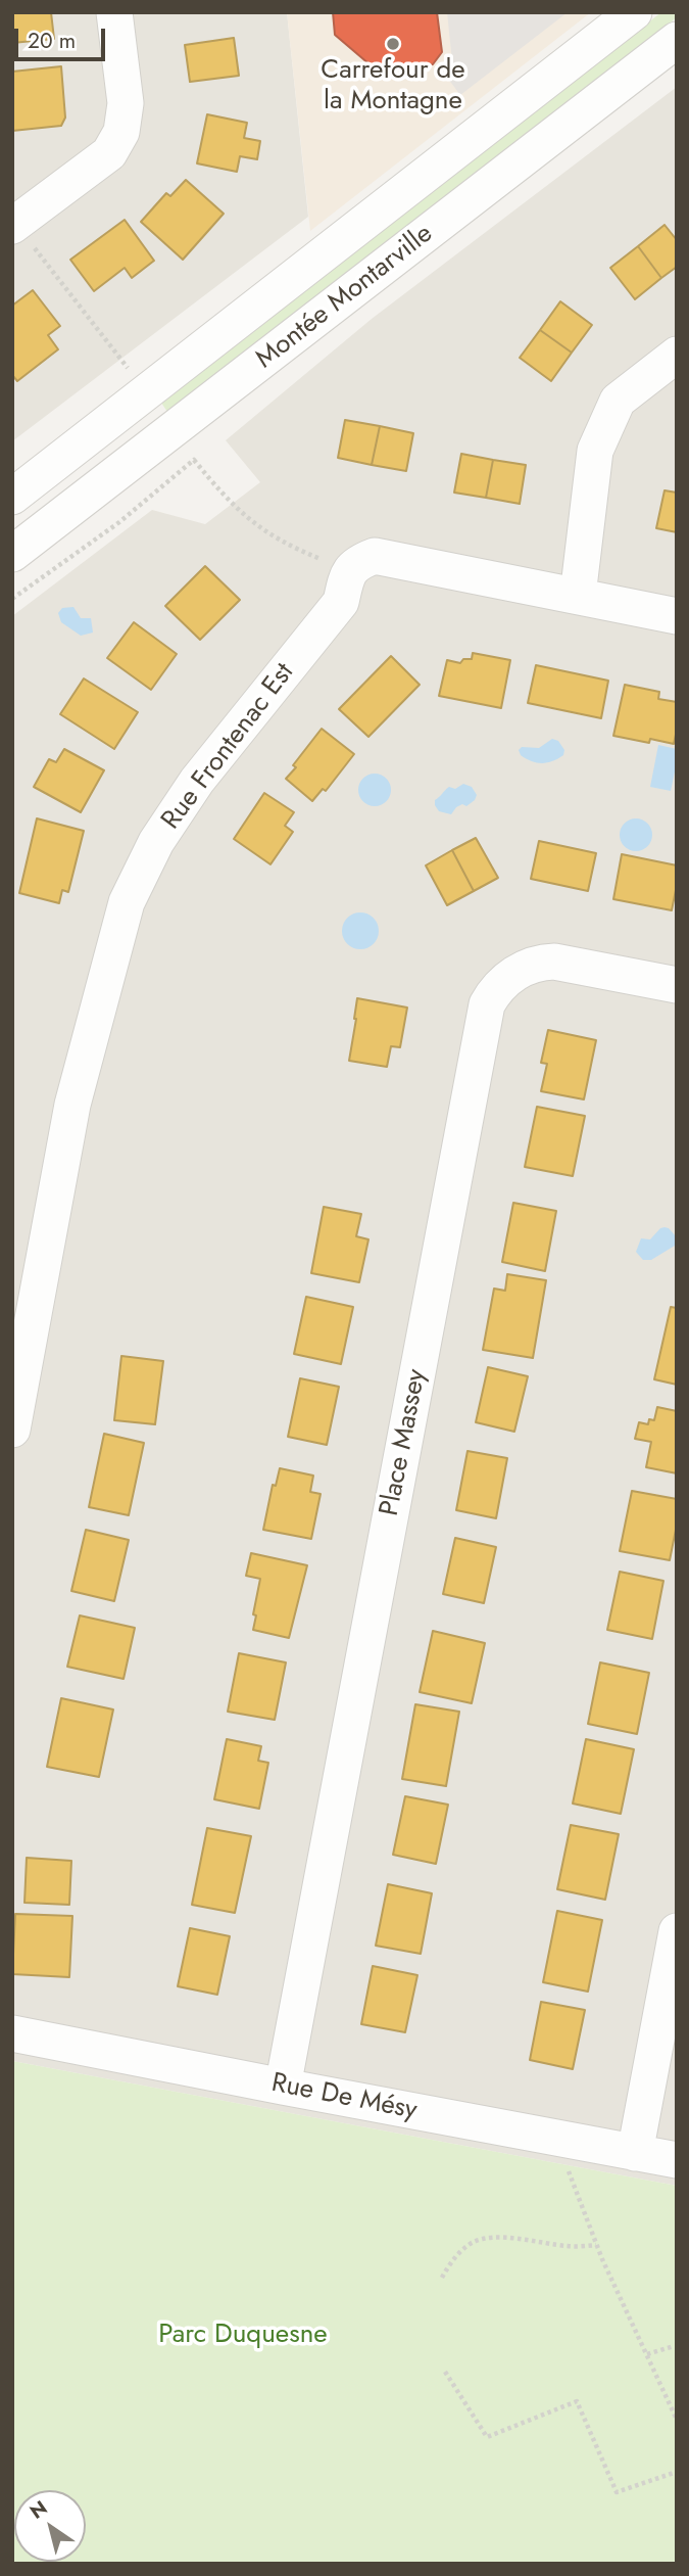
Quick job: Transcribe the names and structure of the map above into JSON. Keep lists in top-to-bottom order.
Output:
{
  "streets": {
    "street": [
      "Montée Montarville",
      "Rue Frontenac Est",
      "Place Massey",
      "Rue De Mésy"
    ]
  },
  "crossings": [
    ["Place Massey", "Rue De Mésy"]
  ],
  "parks": ["Parc Duquesne"],
  "places": ["Carrefour de la Montagne"],
  "scale_bar": "20 m",
  "north": "top left"
}
